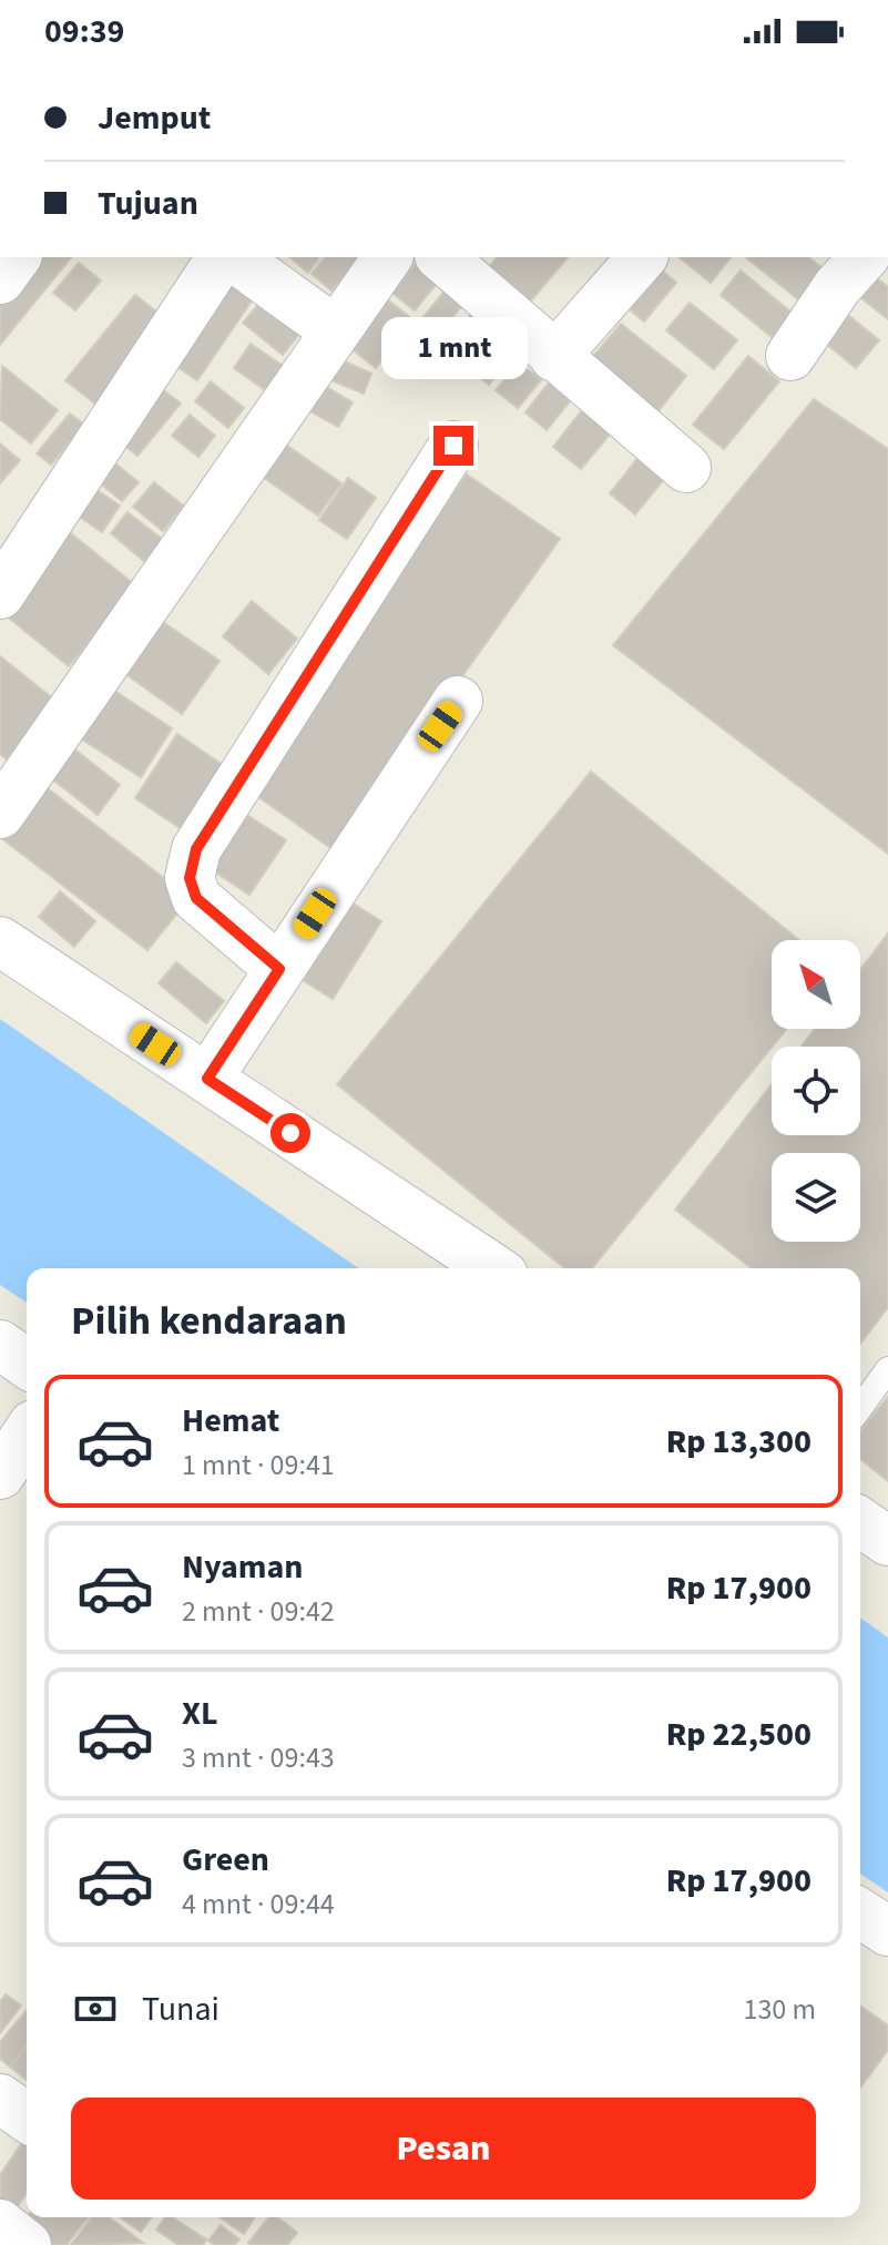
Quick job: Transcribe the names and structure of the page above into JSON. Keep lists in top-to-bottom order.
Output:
{
  "north": "top left",
  "page": {
    "status": "09:39",
    "banner": ["Jemput", "Tujuan"],
    "bubble": "1 mnt",
    "heading": "Pilih kendaraan",
    "list": [
      {
        "name": "Hemat",
        "note": "1 mnt · 09:41",
        "value": "Rp 13,300"
      },
      {
        "name": "Nyaman",
        "note": "2 mnt · 09:42",
        "value": "Rp 17,900"
      },
      {
        "name": "XL",
        "note": "3 mnt · 09:43",
        "value": "Rp 22,500"
      },
      {
        "name": "Green",
        "note": "4 mnt · 09:44",
        "value": "Rp 17,900"
      }
    ],
    "pay": ["Tunai", "130 m"],
    "buttons": "Pesan"
  }
}
